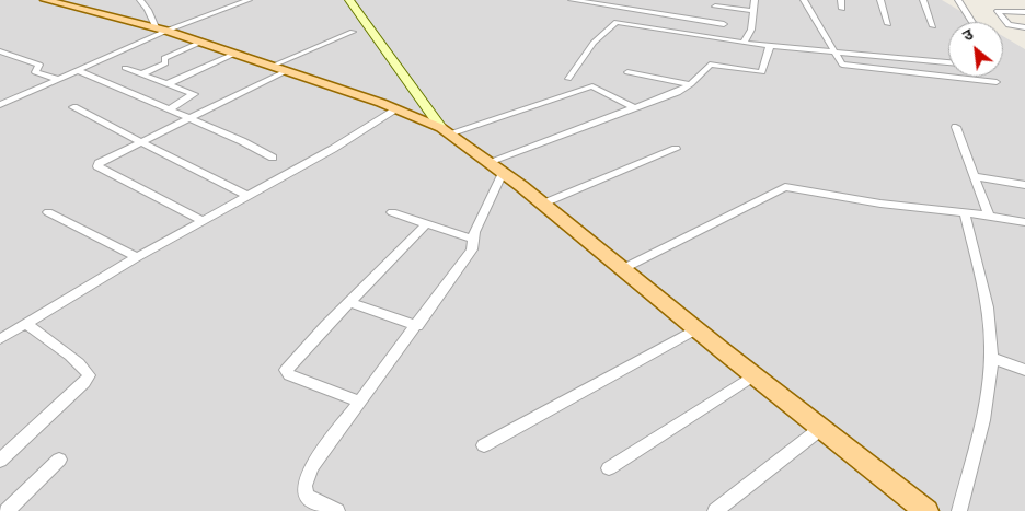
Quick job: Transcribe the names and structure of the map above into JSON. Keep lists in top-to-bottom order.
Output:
{
  "north": "top left"
}
